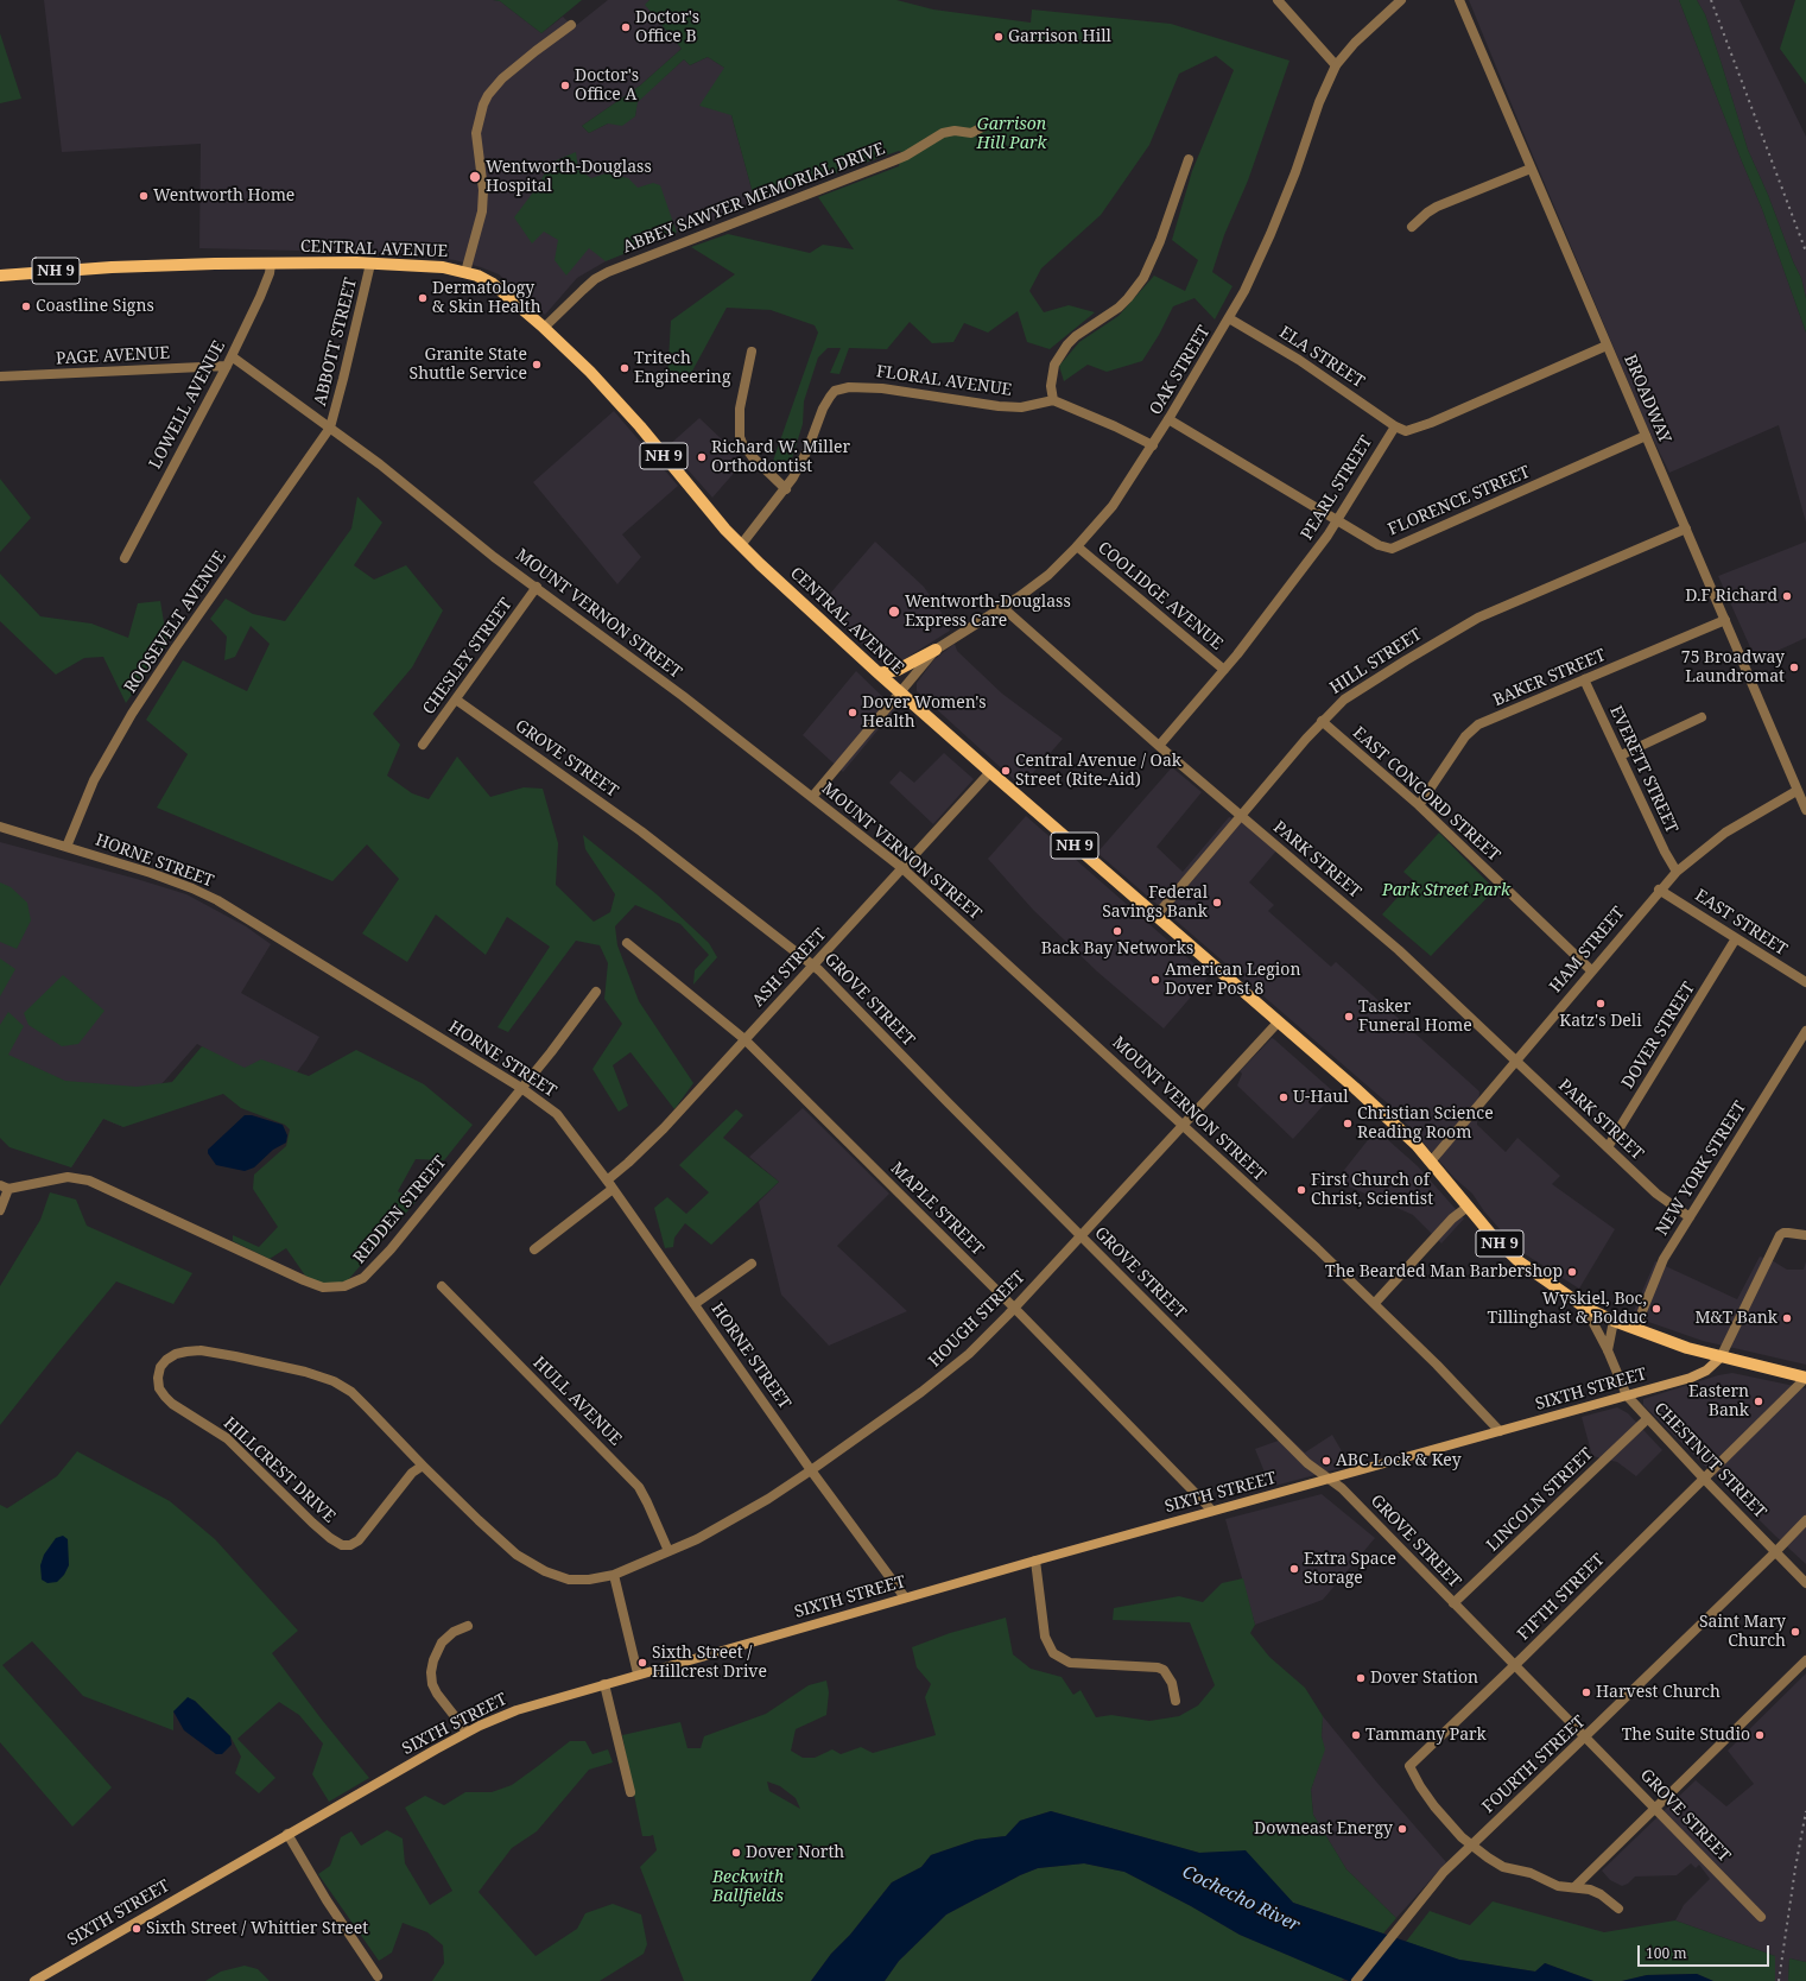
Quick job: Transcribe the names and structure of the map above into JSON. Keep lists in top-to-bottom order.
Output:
{
  "streets": {
    "main road": ["CENTRAL AVENUE", "NH 9", "SIXTH STREET"],
    "street": [
      "ABBEY SAWYER MEMORIAL DRIVE",
      "ABBOTT STREET",
      "PAGE AVENUE",
      "ELA STREET",
      "OAK STREET",
      "FLORAL AVENUE",
      "BROADWAY",
      "LOWELL AVENUE",
      "PEARL STREET",
      "FLORENCE STREET",
      "COOLIDGE AVENUE",
      "MOUNT VERNON STREET",
      "ROOSEVELT AVENUE",
      "CHESLEY STREET",
      "HILL STREET",
      "BAKER STREET",
      "GROVE STREET",
      "EVERETT STREET",
      "EAST CONCORD STREET",
      "PARK STREET",
      "HORNE STREET",
      "EAST STREET",
      "HAM STREET",
      "ASH STREET",
      "DOVER STREET",
      "NEW YORK STREET",
      "MAPLE STREET",
      "REDDEN STREET",
      "HOUGH STREET",
      "HULL AVENUE",
      "CHESTNUT STREET",
      "HILLCREST DRIVE",
      "LINCOLN STREET",
      "FIFTH STREET",
      "FOURTH STREET"
    ]
  },
  "crossings": [
    ["ABBEY SAWYER MEMORIAL DRIVE", "CENTRAL AVENUE"],
    ["CENTRAL AVENUE", "ABBOTT STREET"],
    ["CENTRAL AVENUE", "OAK STREET"],
    ["CENTRAL AVENUE", "LOWELL AVENUE"],
    ["CENTRAL AVENUE", "HILL STREET"],
    ["CENTRAL AVENUE", "HAM STREET"],
    ["CENTRAL AVENUE", "ASH STREET"],
    ["CENTRAL AVENUE", "NEW YORK STREET"],
    ["CENTRAL AVENUE", "HOUGH STREET"],
    ["CENTRAL AVENUE", "SIXTH STREET"],
    ["CENTRAL AVENUE", "CHESTNUT STREET"],
    ["CENTRAL AVENUE", "FIFTH STREET"],
    ["ABBOTT STREET", "MOUNT VERNON STREET"],
    ["ABBOTT STREET", "ROOSEVELT AVENUE"],
    ["PAGE AVENUE", "LOWELL AVENUE"],
    ["PAGE AVENUE", "MOUNT VERNON STREET"],
    ["ELA STREET", "OAK STREET"],
    ["ELA STREET", "PEARL STREET"],
    ["OAK STREET", "FLORENCE STREET"],
    ["OAK STREET", "COOLIDGE AVENUE"],
    ["OAK STREET", "MOUNT VERNON STREET"],
    ["OAK STREET", "PARK STREET"],
    ["BROADWAY", "PEARL STREET"],
    ["BROADWAY", "FLORENCE STREET"],
    ["BROADWAY", "HILL STREET"],
    ["BROADWAY", "BAKER STREET"],
    ["BROADWAY", "HAM STREET"],
    ["LOWELL AVENUE", "MOUNT VERNON STREET"],
    ["PEARL STREET", "FLORENCE STREET"],
    ["PEARL STREET", "COOLIDGE AVENUE"],
    ["PEARL STREET", "PARK STREET"],
    ["MOUNT VERNON STREET", "ROOSEVELT AVENUE"],
    ["MOUNT VERNON STREET", "CHESLEY STREET"],
    ["MOUNT VERNON STREET", "ASH STREET"],
    ["MOUNT VERNON STREET", "HOUGH STREET"],
    ["MOUNT VERNON STREET", "SIXTH STREET"],
    ["ROOSEVELT AVENUE", "HORNE STREET"],
    ["CHESLEY STREET", "GROVE STREET"],
    ["HILL STREET", "EAST CONCORD STREET"],
    ["HILL STREET", "PARK STREET"],
    ["BAKER STREET", "EVERETT STREET"],
    ["BAKER STREET", "EAST CONCORD STREET"],
    ["GROVE STREET", "ASH STREET"],
    ["GROVE STREET", "HOUGH STREET"],
    ["GROVE STREET", "SIXTH STREET"],
    ["GROVE STREET", "LINCOLN STREET"],
    ["GROVE STREET", "FIFTH STREET"],
    ["GROVE STREET", "FOURTH STREET"],
    ["EVERETT STREET", "HAM STREET"],
    ["EAST CONCORD STREET", "HAM STREET"],
    ["PARK STREET", "HAM STREET"],
    ["PARK STREET", "DOVER STREET"],
    ["PARK STREET", "NEW YORK STREET"],
    ["HORNE STREET", "ASH STREET"],
    ["HORNE STREET", "REDDEN STREET"],
    ["HORNE STREET", "HOUGH STREET"],
    ["HORNE STREET", "SIXTH STREET"],
    ["EAST STREET", "HAM STREET"],
    ["EAST STREET", "DOVER STREET"],
    ["ASH STREET", "MAPLE STREET"],
    ["MAPLE STREET", "HOUGH STREET"],
    ["MAPLE STREET", "SIXTH STREET"],
    ["HOUGH STREET", "HULL AVENUE"],
    ["HOUGH STREET", "HILLCREST DRIVE"],
    ["SIXTH STREET", "CHESTNUT STREET"],
    ["CHESTNUT STREET", "LINCOLN STREET"],
    ["CHESTNUT STREET", "FIFTH STREET"],
    ["CHESTNUT STREET", "FOURTH STREET"],
    ["FIFTH STREET", "FOURTH STREET"]
  ],
  "water": ["Cochecho River"],
  "parks": ["Garrison Hill Park", "Park Street Park", "Beckwith Ballfields"],
  "places": [
    "Doctor's Office B",
    "Garrison Hill",
    "Doctor's Office A",
    "Wentworth-Douglass Hospital",
    "Wentworth Home",
    "Dermatology & Skin Health",
    "Coastline Signs",
    "Granite State Shuttle Service",
    "Tritech Engineering",
    "Richard W. Miller Orthodontist",
    "D.F Richard",
    "Wentworth-Douglass Express Care",
    "75 Broadway Laundromat",
    "Dover Women's Health",
    "Central Avenue / Oak Street (Rite-Aid)",
    "Federal Savings Bank",
    "Back Bay Networks",
    "American Legion Dover Post 8",
    "Katz's Deli",
    "Tasker Funeral Home",
    "U-Haul",
    "Christian Science Reading Room",
    "First Church of Christ, Scientist",
    "The Bearded Man Barbershop",
    "Wyskiel, Boc, Tillinghast & Bolduc",
    "M&T Bank",
    "Eastern Bank",
    "ABC Lock & Key",
    "Extra Space Storage",
    "Saint Mary Church",
    "Sixth Street / Hillcrest Drive",
    "Dover Station",
    "Harvest Church",
    "Tammany Park",
    "The Suite Studio",
    "Downeast Energy",
    "Dover North",
    "Sixth Street / Whittier Street"
  ],
  "scale_bar": "100 m"
}
